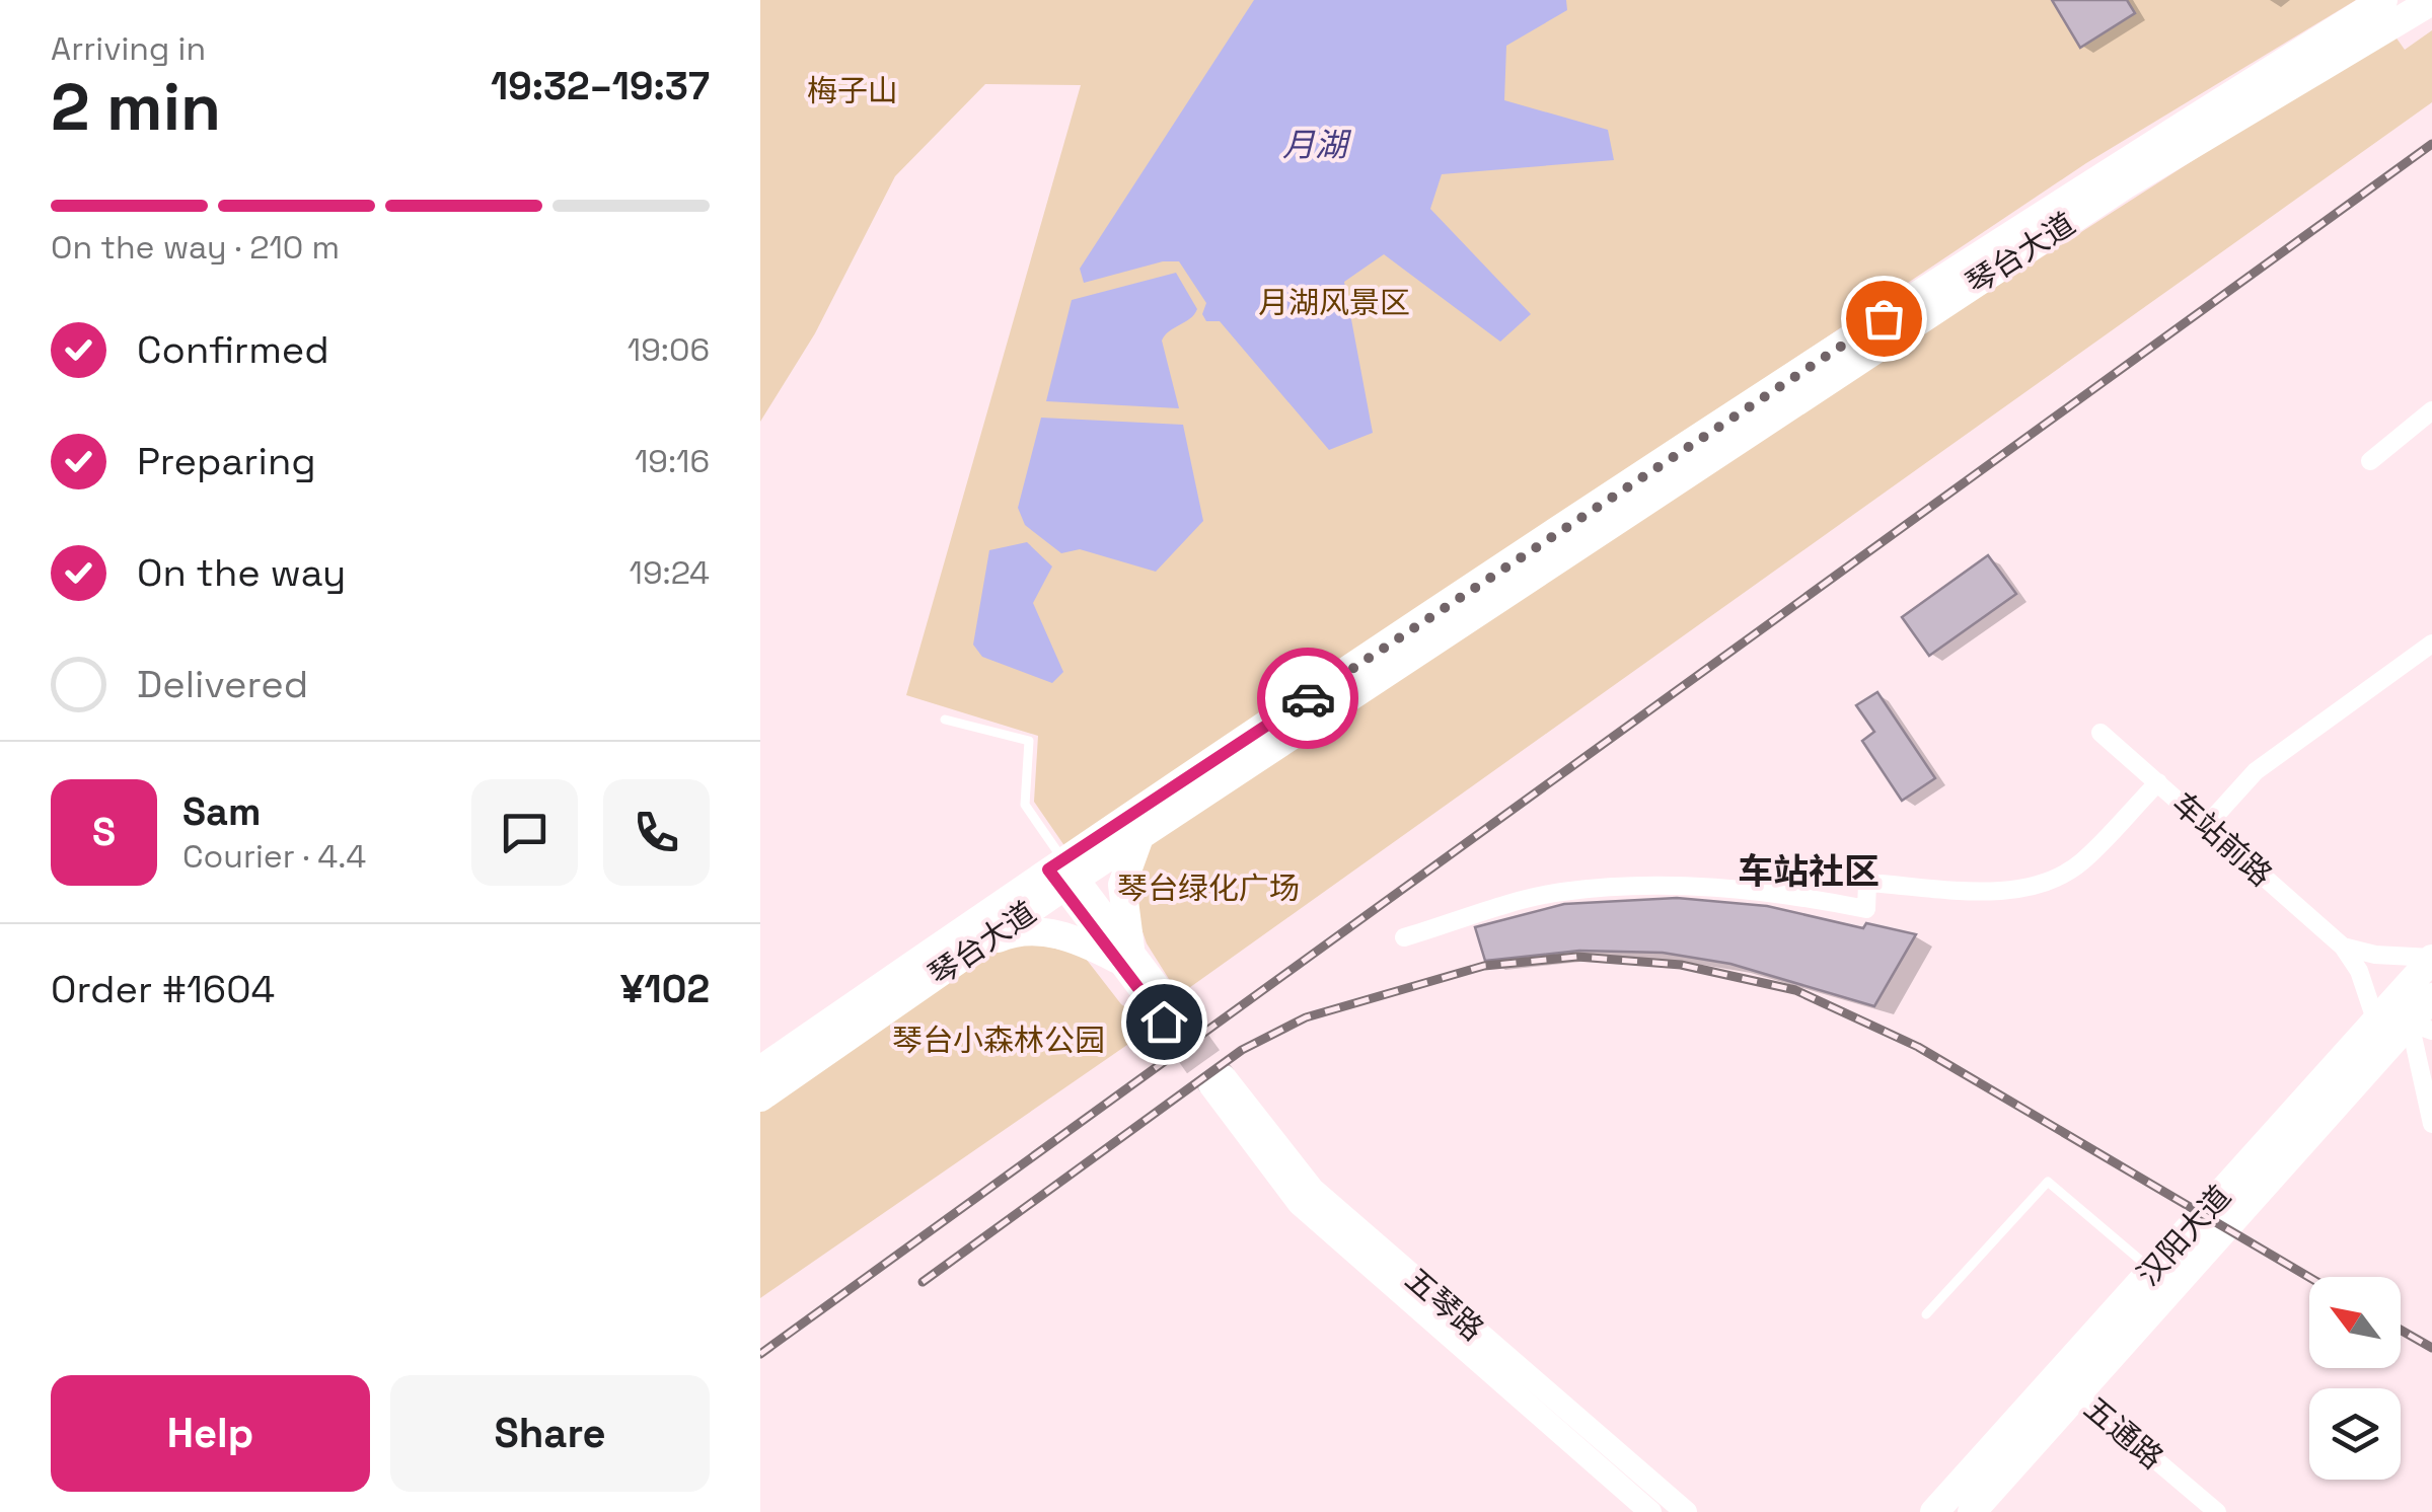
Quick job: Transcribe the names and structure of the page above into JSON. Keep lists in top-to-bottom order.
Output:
{
  "streets": {
    "main road": ["琴台大道", "汉阳大道", "五琴路"],
    "street": ["车站前路", "五通路"]
  },
  "crossings": [
    ["汉阳大道", "五通路"]
  ],
  "districts": ["车站社区"],
  "water": ["月湖"],
  "parks": [
    "梅子山",
    "月湖风景区",
    "琴台绿化广场",
    "琴台小森林公园"
  ],
  "north": "top left",
  "page": {
    "heading": ["2 min", "Arriving in", "19:32–19:37"],
    "panel": [
      "Sam",
      "Courier · 4.4",
      "Order #1604",
      "¥102"
    ],
    "bar": "On the way · 210 m",
    "list": [
      ["Confirmed", "19:06"],
      ["Preparing", "19:16"],
      ["On the way", "19:24"],
      "Delivered"
    ],
    "round": "S",
    "buttons": ["Help", "Share"]
  }
}
